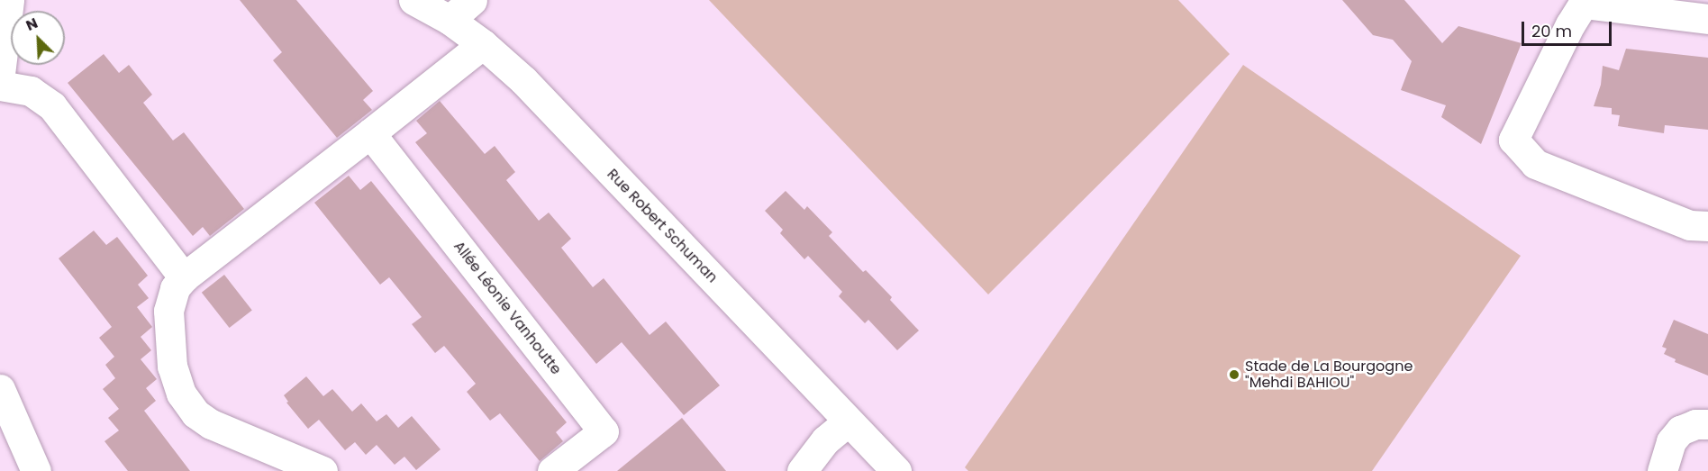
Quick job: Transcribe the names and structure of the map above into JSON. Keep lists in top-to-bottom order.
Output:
{
  "streets": {
    "street": ["Rue Robert Schuman", "Allée Léonie Vanhoutte"]
  },
  "places": ["Stade de La Bourgogne \"Mehdi BAHIOU\""],
  "scale_bar": "20 m",
  "north": "top left"
}
